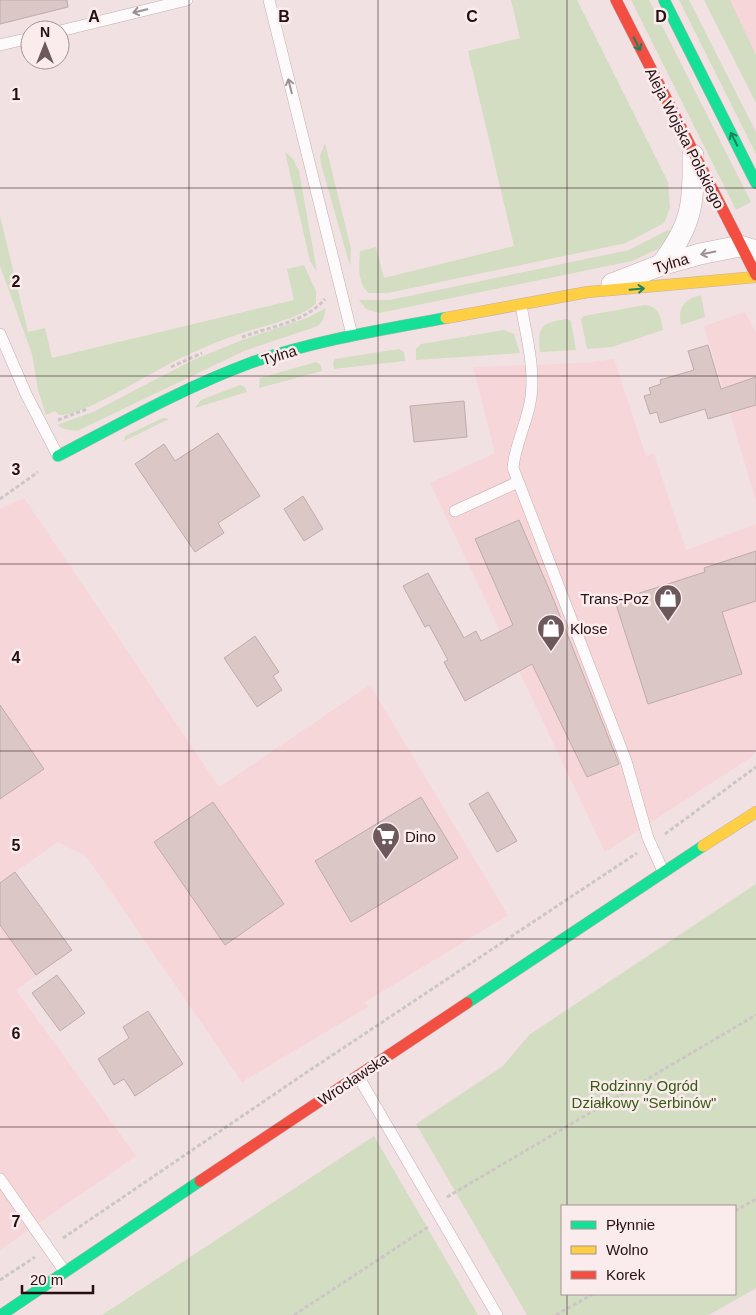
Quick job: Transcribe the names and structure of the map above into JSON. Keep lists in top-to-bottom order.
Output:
{
  "streets": {
    "street": ["Aleja Wojska Polskiego", "Tylna", "Wrocławska"]
  },
  "crossings": [
    ["Aleja Wojska Polskiego", "Tylna"]
  ],
  "parks": ["Rodzinny Ogród Działkowy \"Serbinów\""],
  "places": {
    "shop": ["Trans-Poz", "Klose"],
    "supermarket": ["Dino"]
  },
  "legend": ["Płynnie", "Wolno", "Korek"],
  "scale_bar": "20 m",
  "north": "top",
  "grid": {
    "columns": [
      "A",
      "B",
      "C",
      "D"
    ],
    "rows": [
      "1",
      "2",
      "3",
      "4",
      "5",
      "6",
      "7"
    ]
  }
}
